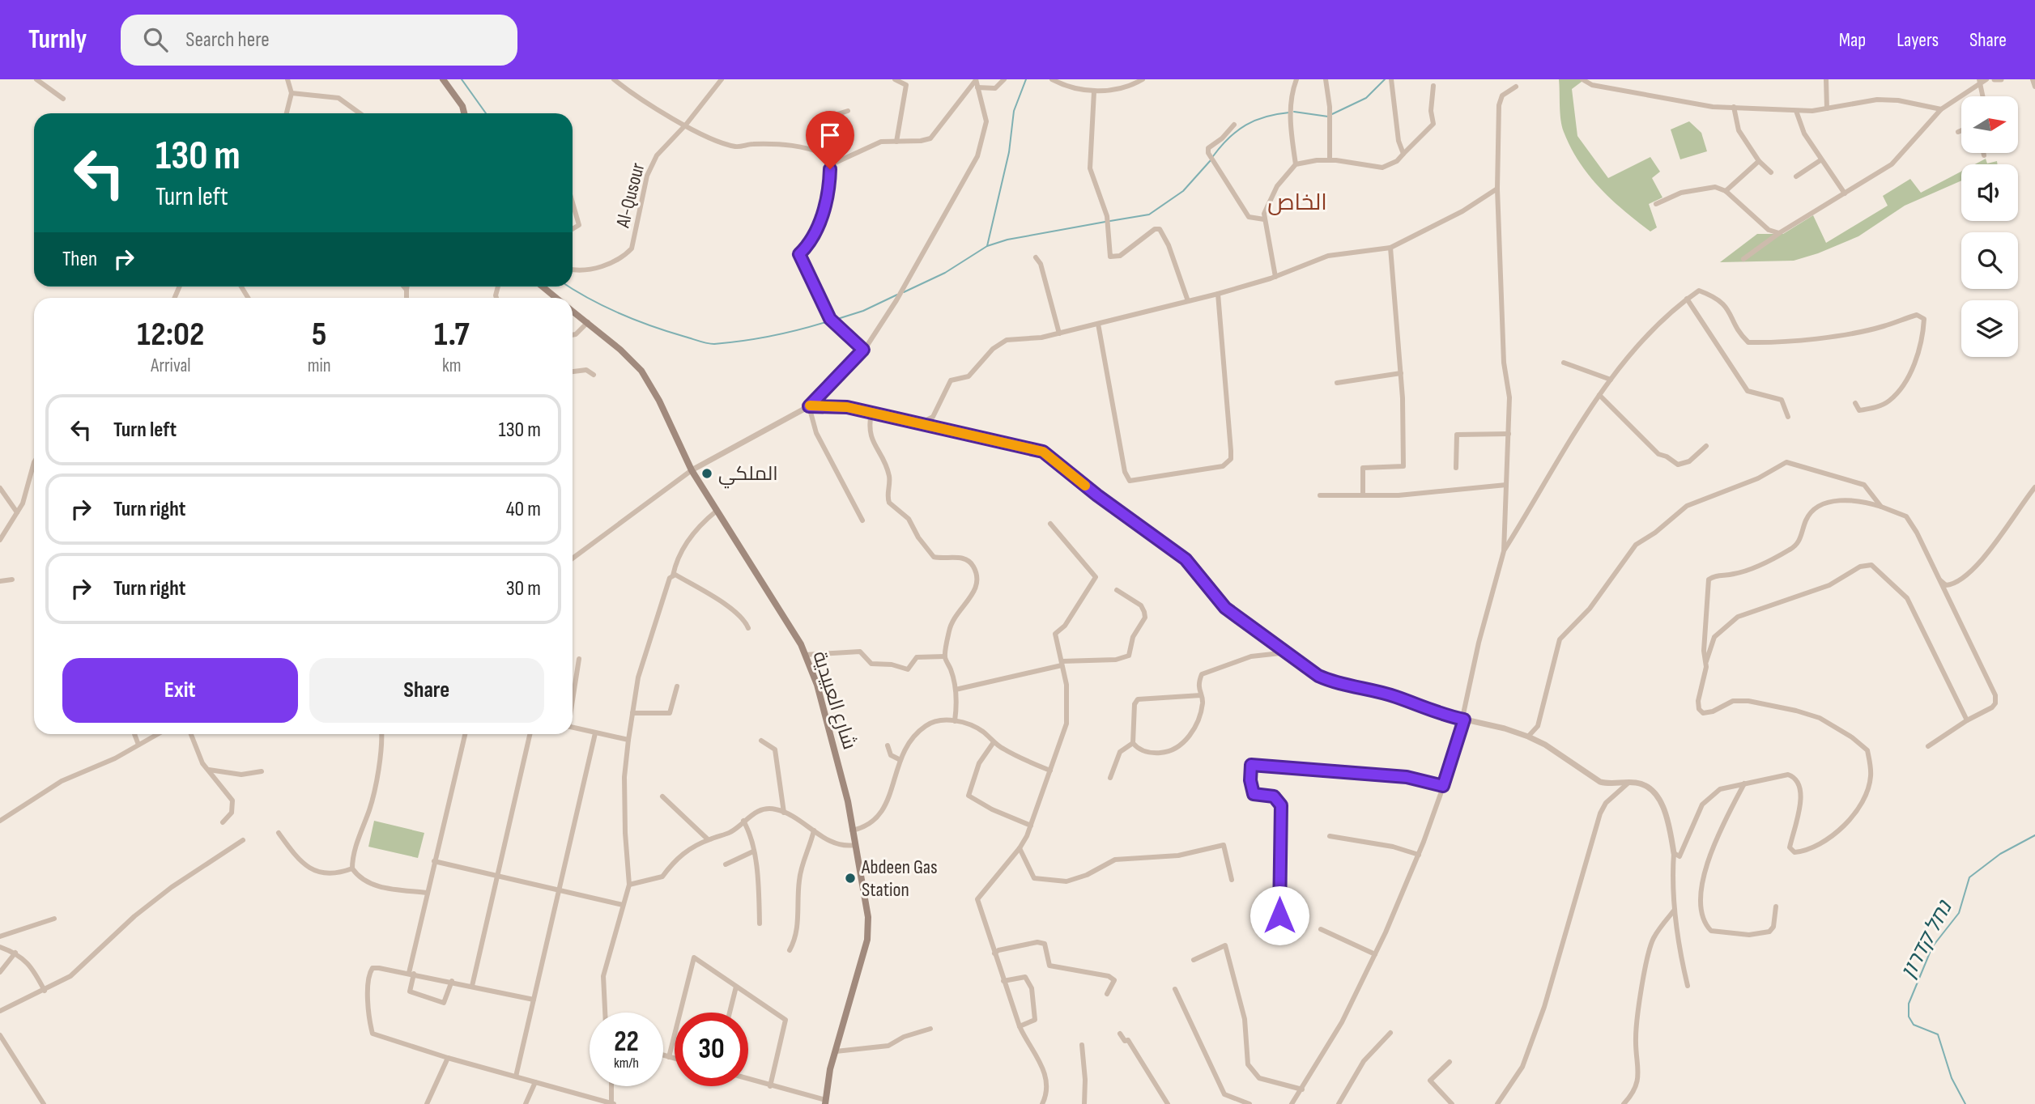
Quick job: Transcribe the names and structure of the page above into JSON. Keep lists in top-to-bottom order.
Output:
{
  "streets": {
    "main road": ["شارع العبيدية"],
    "street": ["Al-Qusour"]
  },
  "districts": ["الخاص"],
  "water": ["נחל קדרון"],
  "places": ["الملكي", "Abdeen Gas Station"],
  "north": "right",
  "page": {
    "header": "Turnly",
    "search": "Search here",
    "nav": ["Map", "Layers", "Share"],
    "turn": ["130 m", "Turn left"],
    "then": "Then",
    "eta": [
      "12:02",
      "Arrival",
      "5",
      "min",
      "1.7",
      "km"
    ],
    "list": [
      {
        "name": "Turn left",
        "value": "130 m"
      },
      {
        "name": "Turn right",
        "value": "40 m"
      },
      {
        "name": "Turn right",
        "value": "30 m"
      }
    ],
    "buttons": ["Exit", "Share"],
    "speed": "22 km/h",
    "limit": "30"
  }
}
